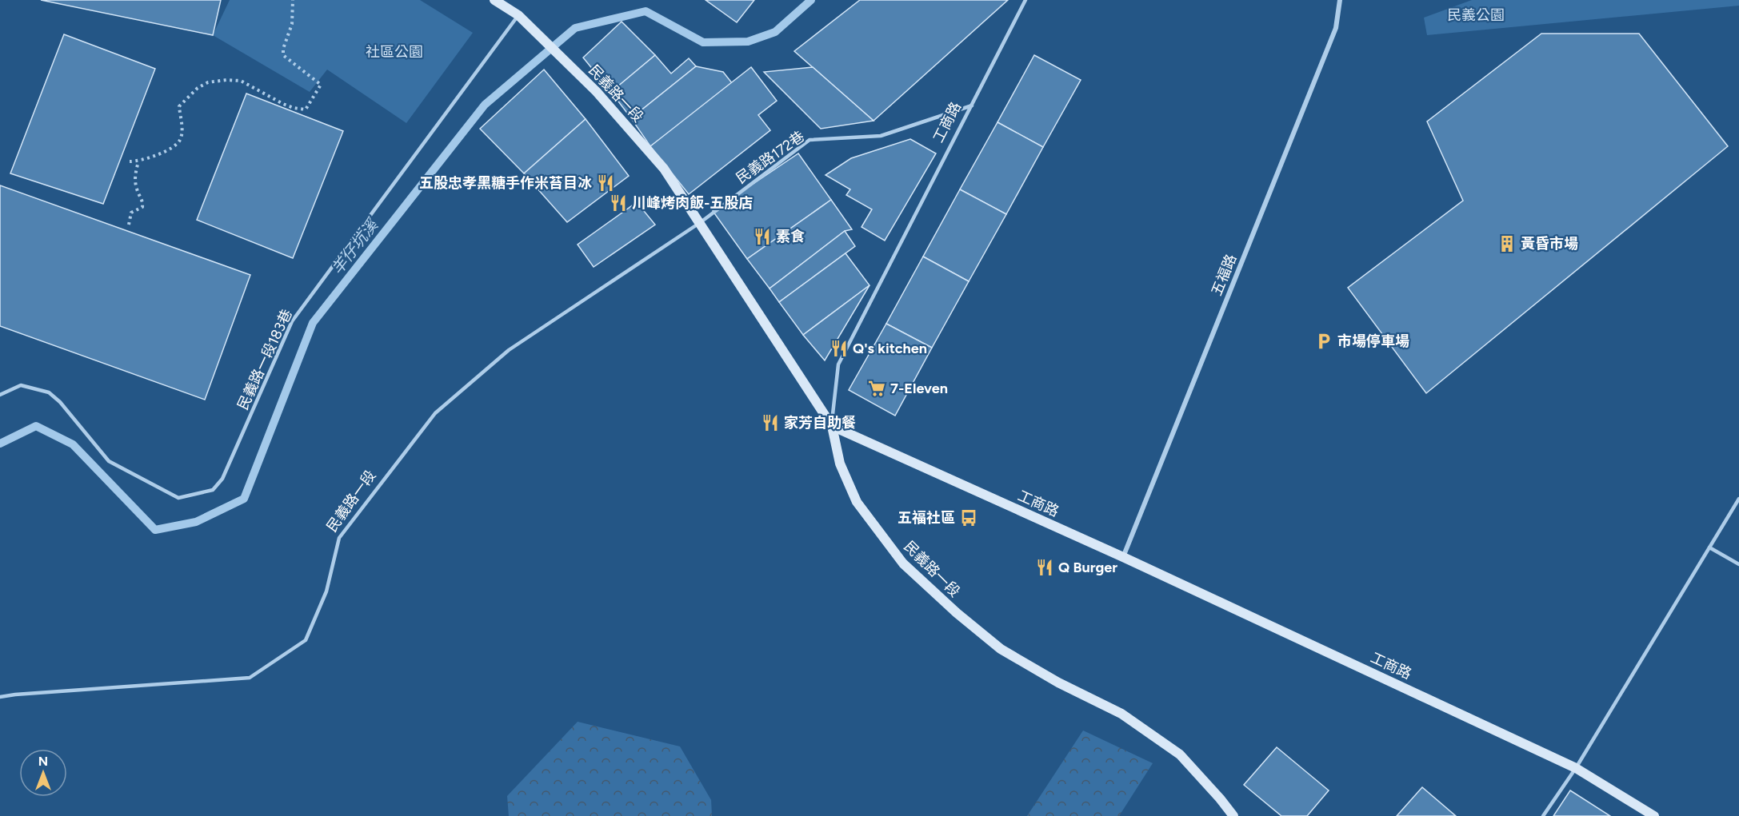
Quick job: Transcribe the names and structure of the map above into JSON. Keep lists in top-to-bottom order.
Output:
{
  "streets": {
    "main road": ["民義路一段", "工商路"],
    "street": ["五福路"],
    "lane": ["民義路172巷", "民義路一段183巷"]
  },
  "crossings": [
    ["民義路一段", "工商路"],
    ["民義路一段", "民義路172巷"],
    ["民義路一段", "民義路一段183巷"],
    ["工商路", "民義路172巷"],
    ["工商路", "五福路"]
  ],
  "water": ["羊仔坑溪"],
  "parks": ["民義公園", "社區公園"],
  "places": {
    "restaurant": [
      "五股忠孝黑糖手作米苔目冰",
      "川峰烤肉飯-五股店",
      "素食",
      "Q's kitchen",
      "家芳自助餐",
      "Q Burger"
    ],
    "building": ["黃昏市場"],
    "parking": ["市場停車場"],
    "supermarket": ["7-Eleven"],
    "bus stop": ["五福社區"]
  },
  "north": "top"
}
